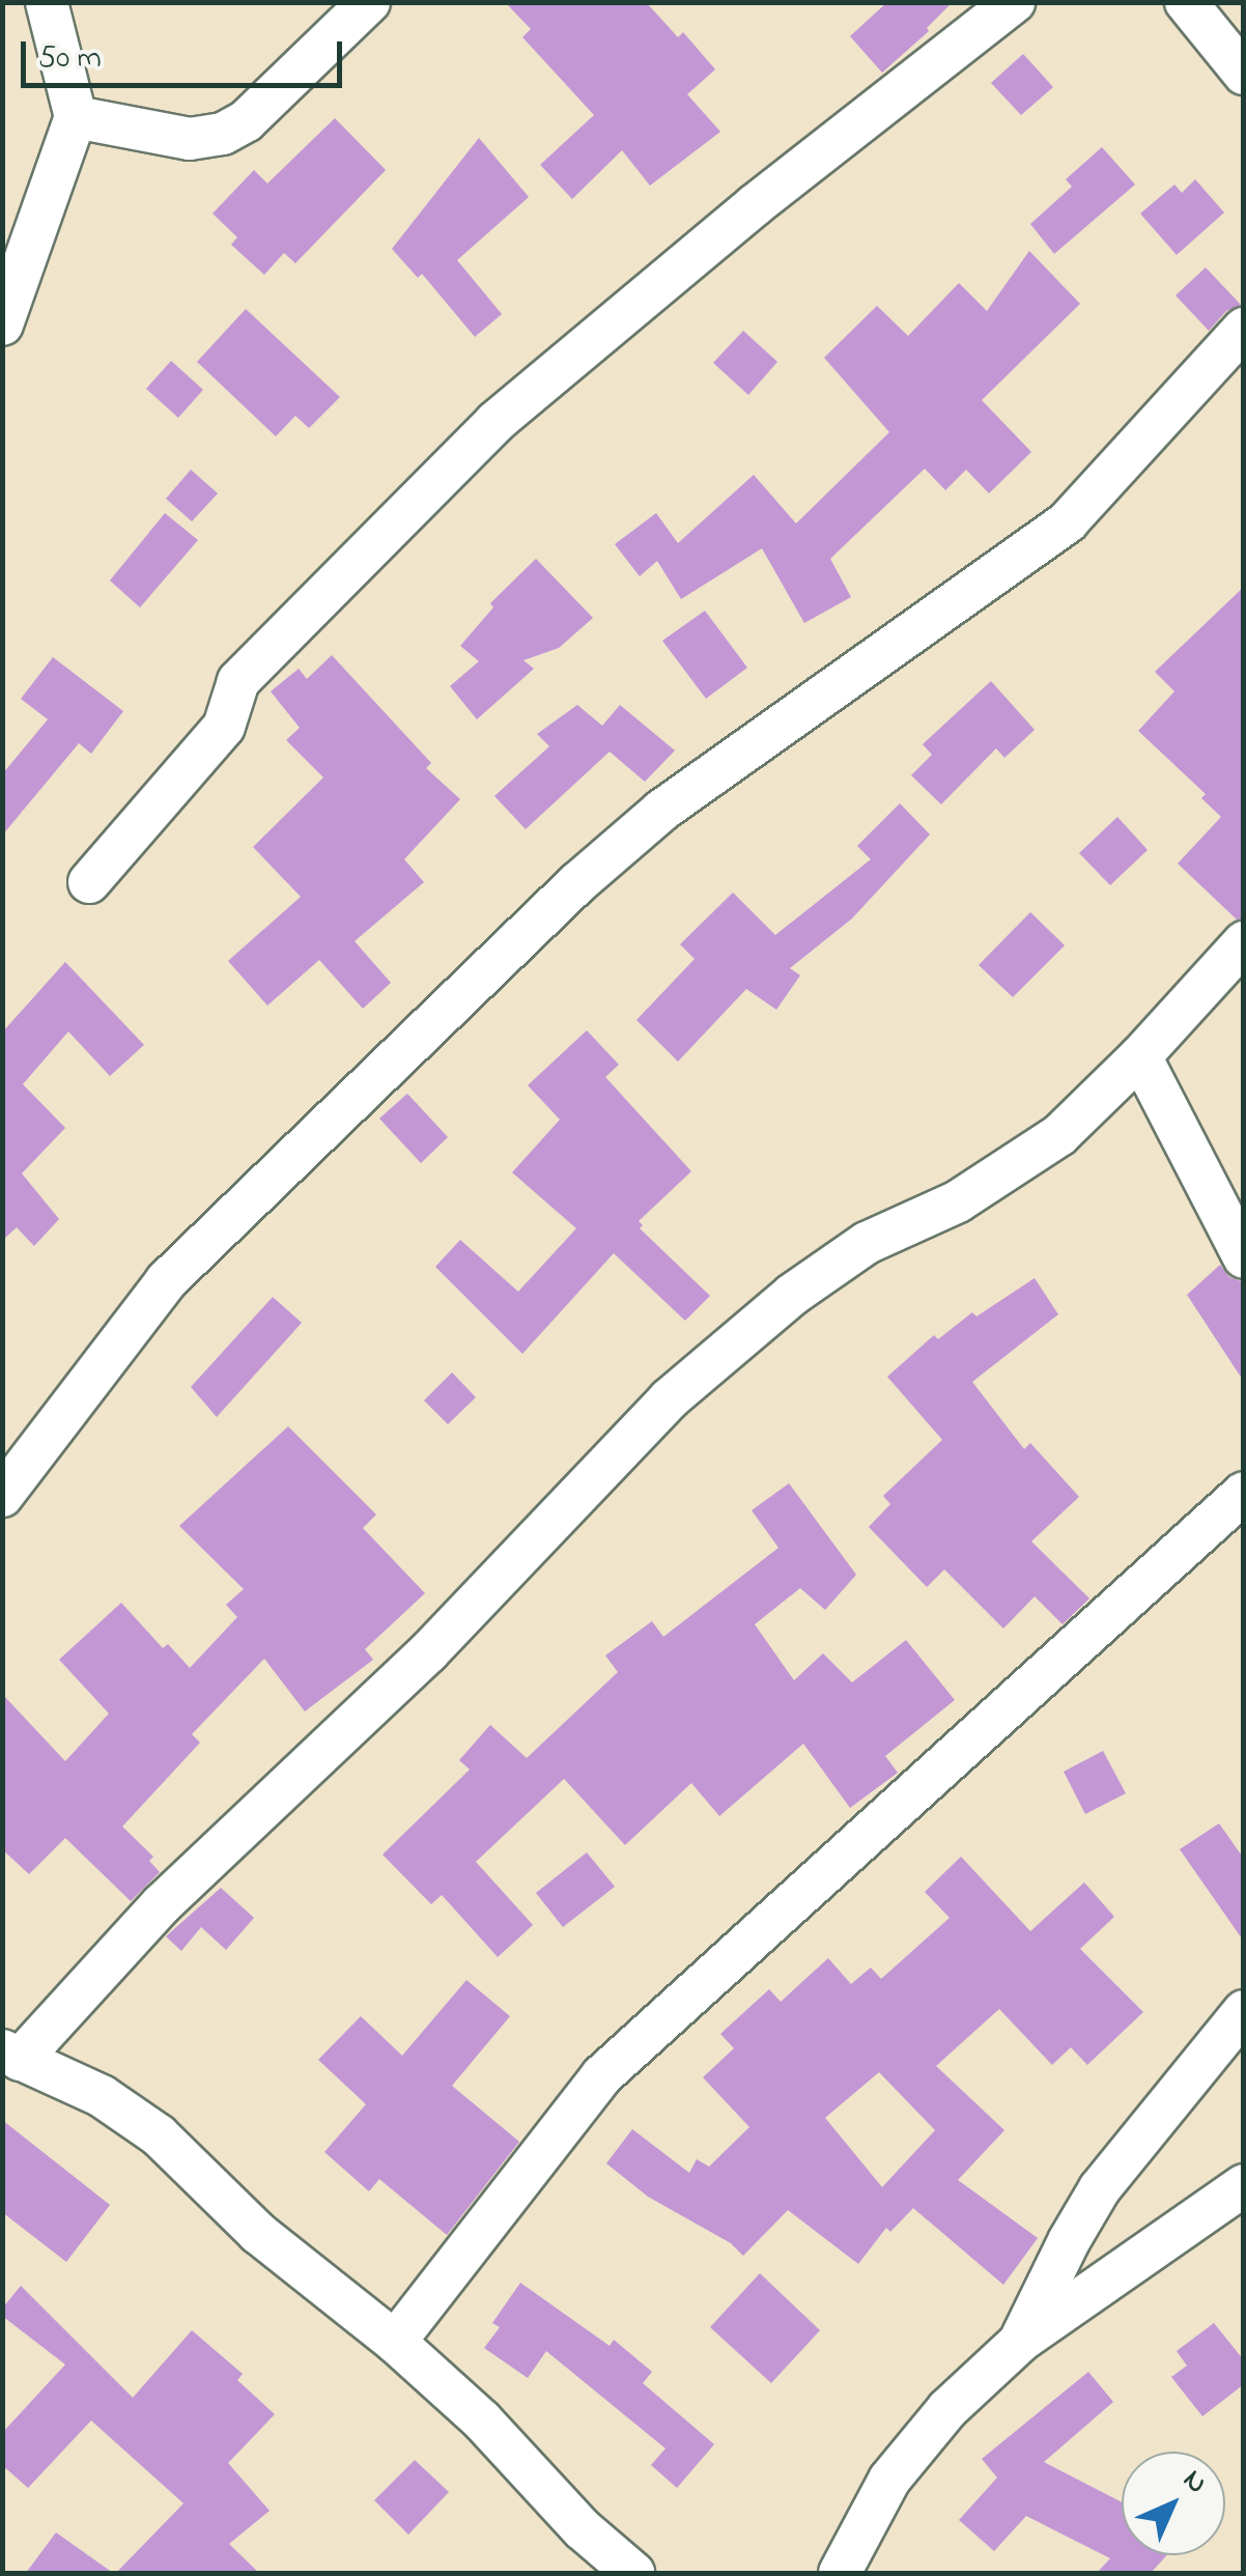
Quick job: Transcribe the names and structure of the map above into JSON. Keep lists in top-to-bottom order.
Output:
{
  "scale_bar": "50 m",
  "north": "top right"
}
